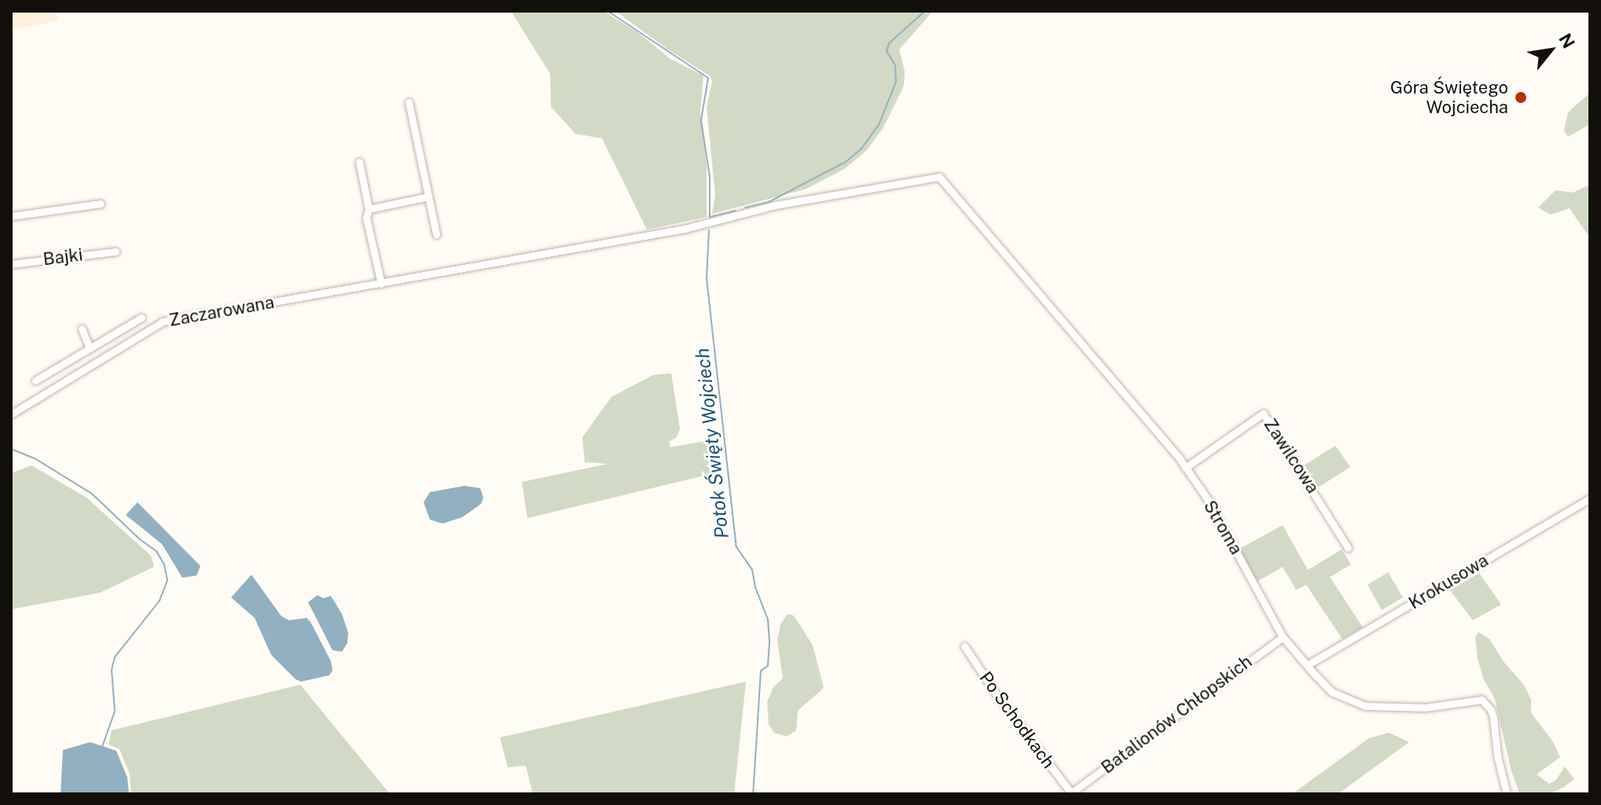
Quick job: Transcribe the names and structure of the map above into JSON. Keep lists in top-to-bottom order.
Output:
{
  "streets": {
    "street": [
      "Bajki",
      "Zaczarowana",
      "Zawilcowa",
      "Stroma",
      "Krokusowa",
      "Batalionów Chłopskich",
      "Po Schodkach"
    ]
  },
  "crossings": [
    ["Zaczarowana", "Stroma"],
    ["Zawilcowa", "Stroma"],
    ["Stroma", "Krokusowa"],
    ["Stroma", "Batalionów Chłopskich"],
    ["Batalionów Chłopskich", "Po Schodkach"]
  ],
  "water": ["Potok Święty Wojciech"],
  "places": ["Góra Świętego Wojciecha"],
  "north": "top right"
}
